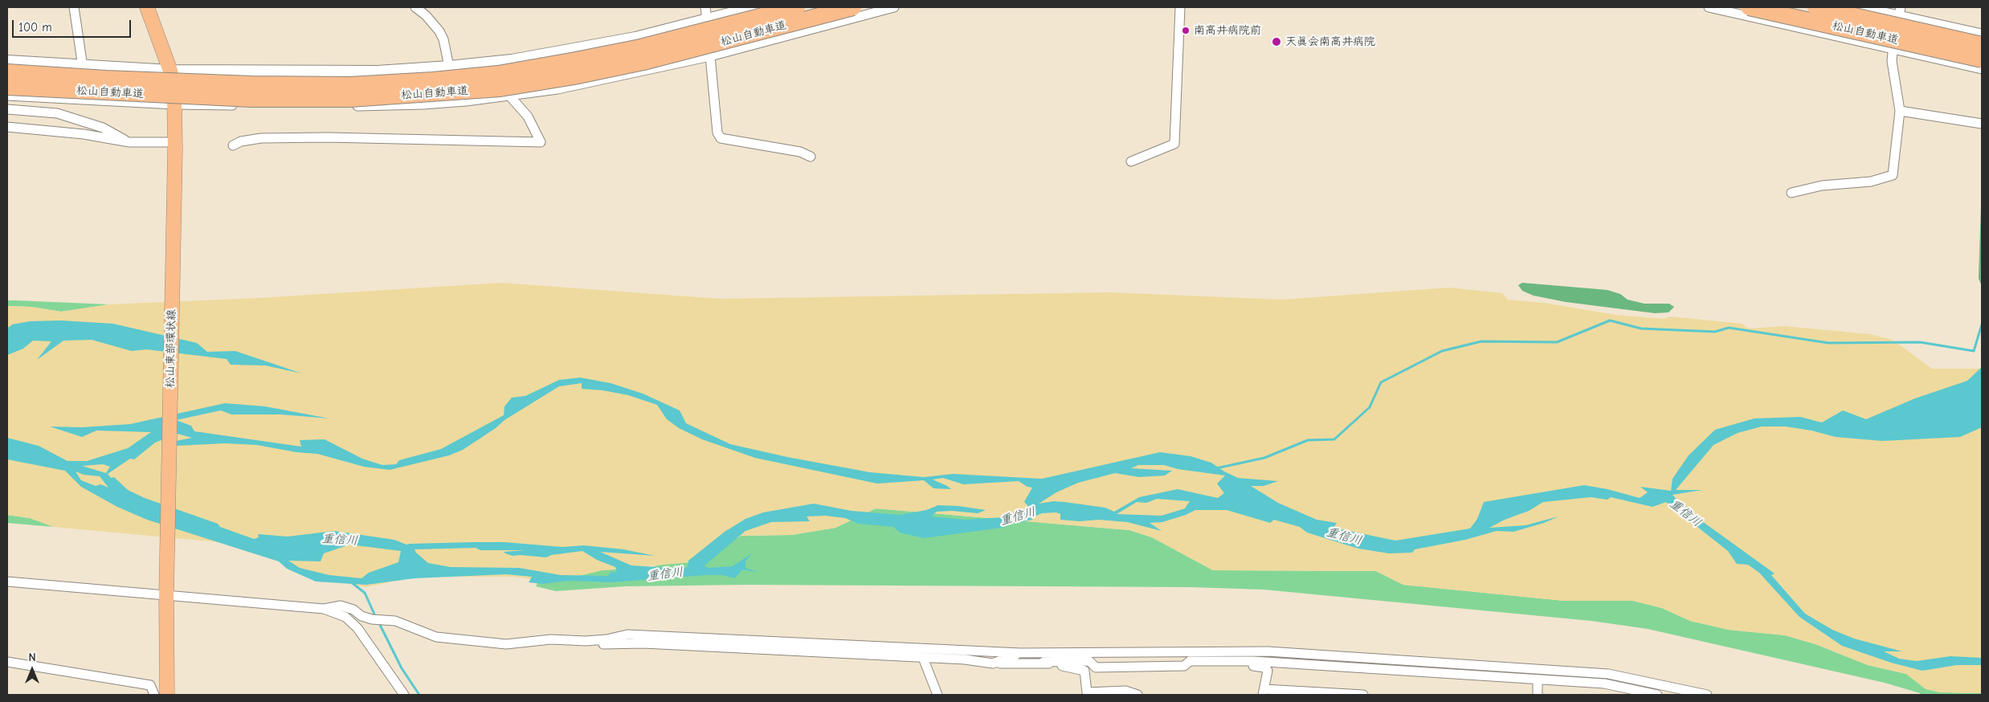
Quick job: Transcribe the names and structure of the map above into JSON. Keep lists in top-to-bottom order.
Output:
{
  "streets": {
    "highway": ["松山自動車道"],
    "main road": ["松山東部環状線"]
  },
  "water": ["重信川"],
  "places": ["南高井病院前", "天眞会南高井病院"],
  "scale_bar": "100 m",
  "north": "top"
}
